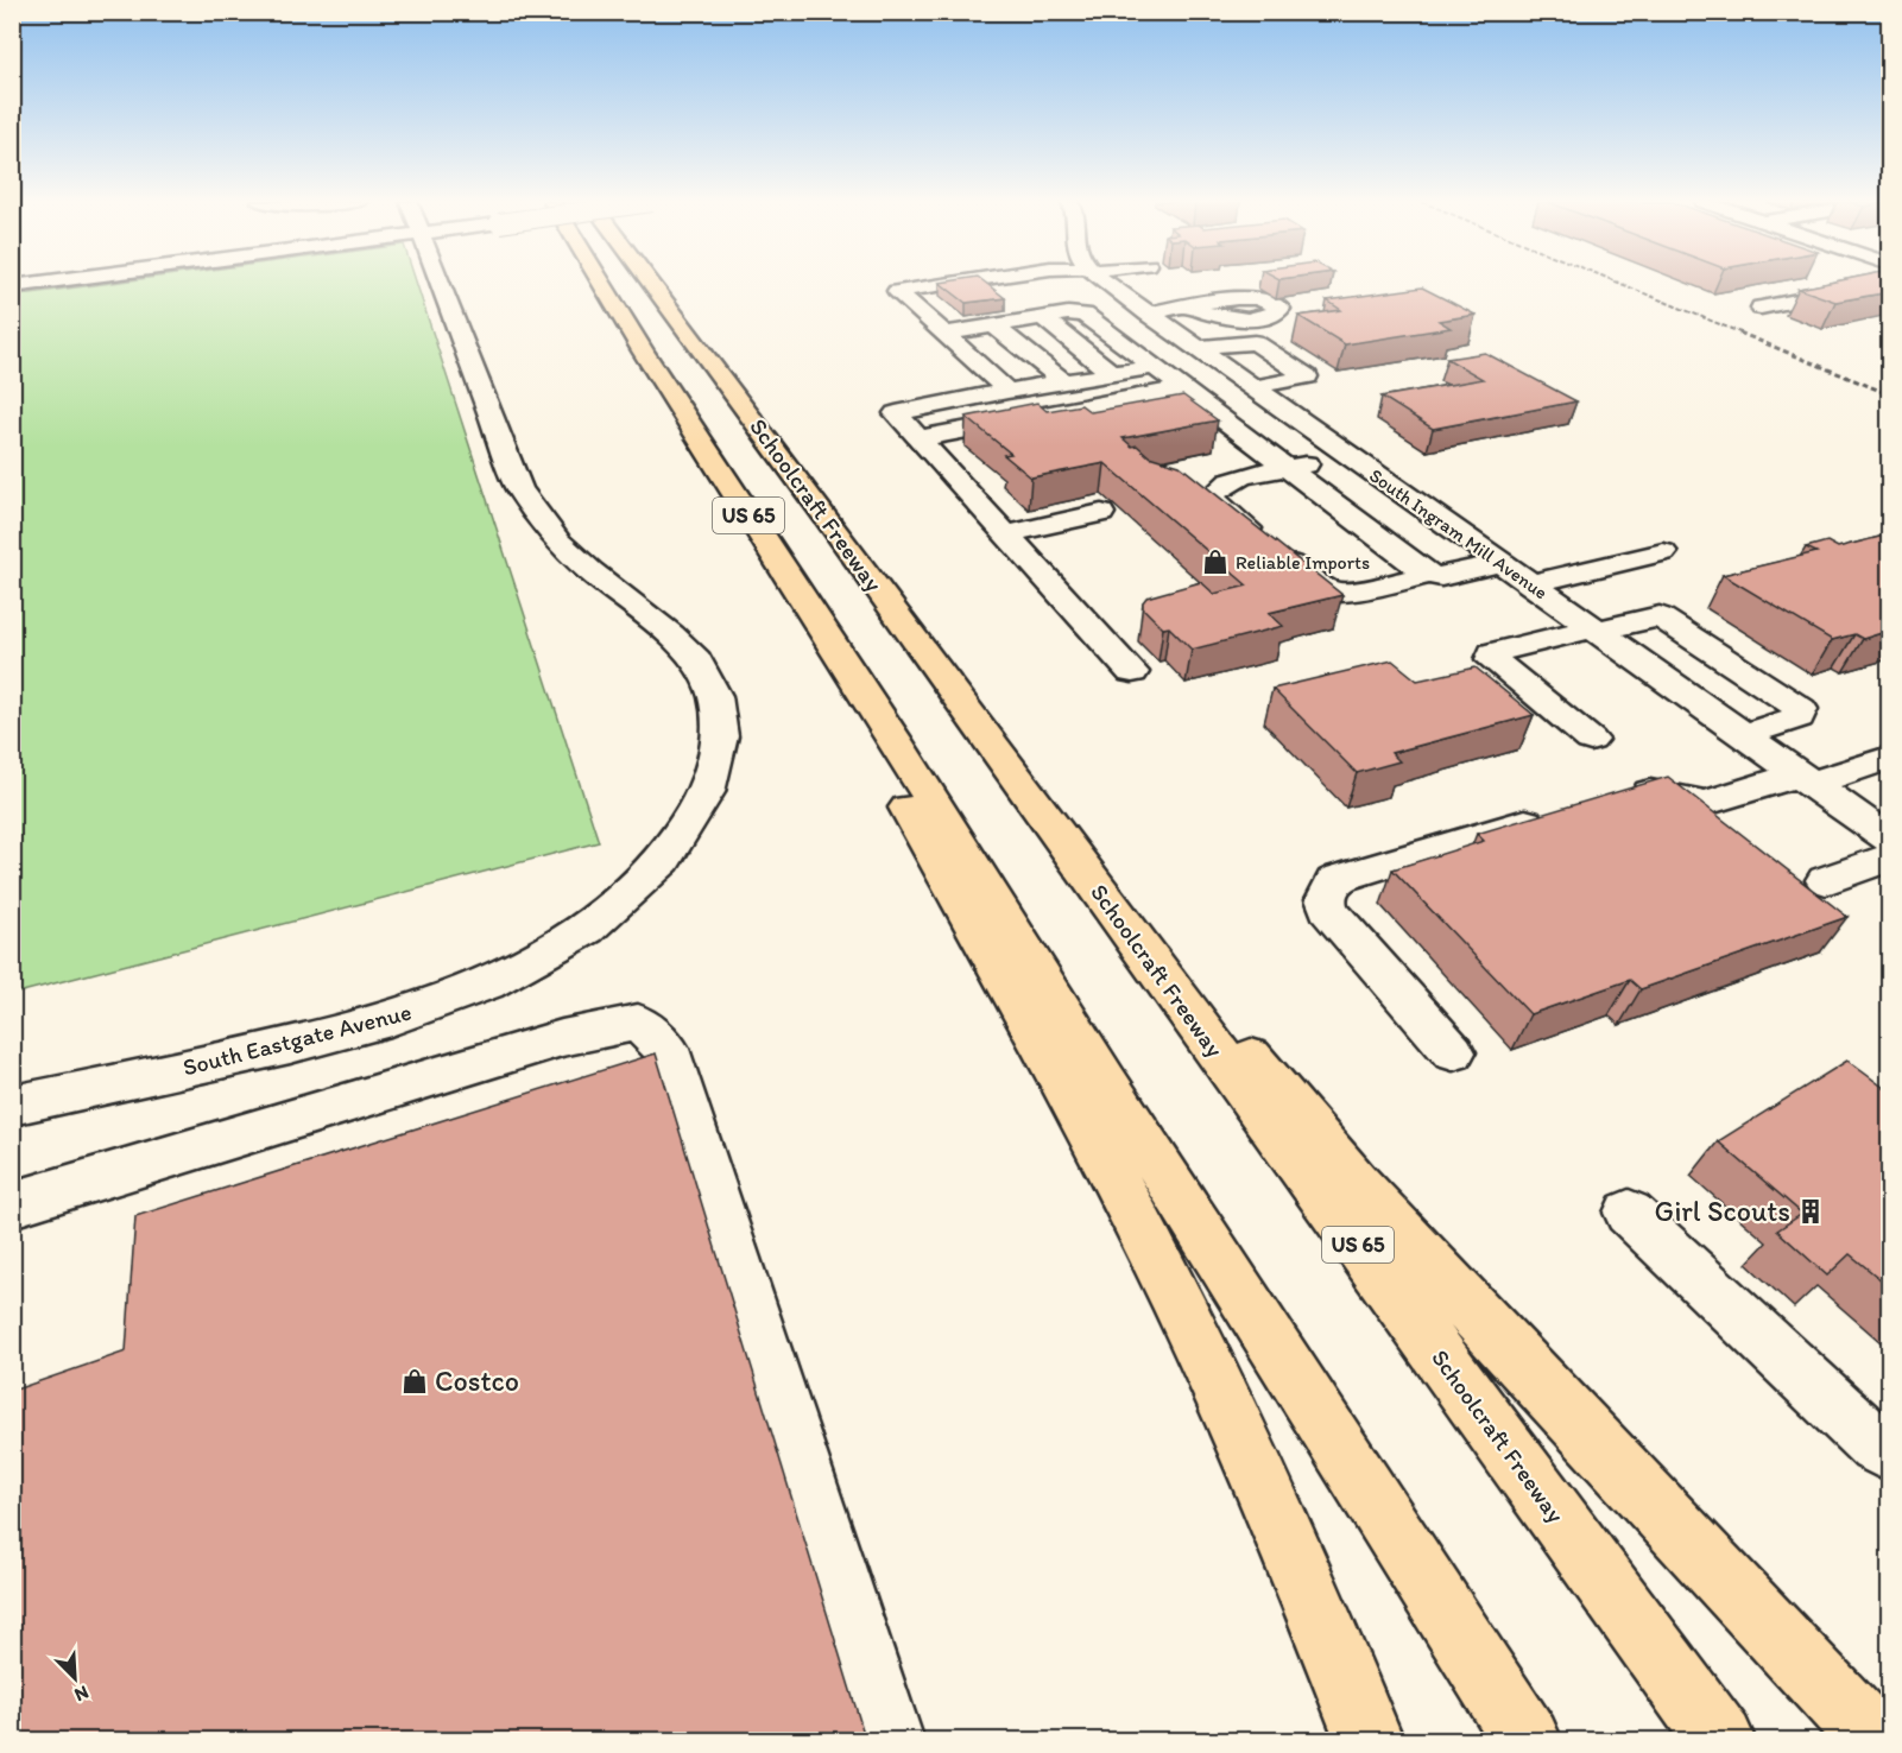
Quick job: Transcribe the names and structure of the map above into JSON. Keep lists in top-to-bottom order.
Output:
{
  "streets": {
    "highway": ["Schoolcraft Freeway", "US 65"],
    "street": ["South Ingram Mill Avenue", "South Eastgate Avenue"]
  },
  "places": {
    "shop": ["Reliable Imports", "Costco"],
    "building": ["Girl Scouts"]
  },
  "north": "bottom right"
}
